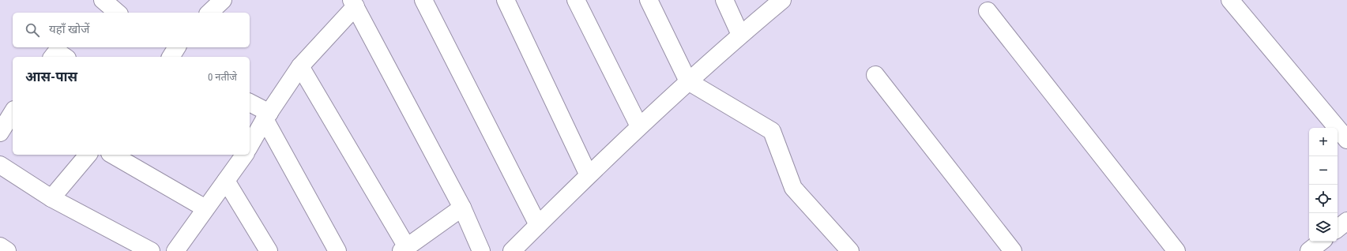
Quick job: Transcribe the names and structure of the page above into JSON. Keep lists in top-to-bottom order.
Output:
{
  "page": {
    "search": "यहाँ खोजें",
    "heading": ["आस-पास", "0 नतीजे"],
    "map_buttons": ["+", "−"]
  }
}
